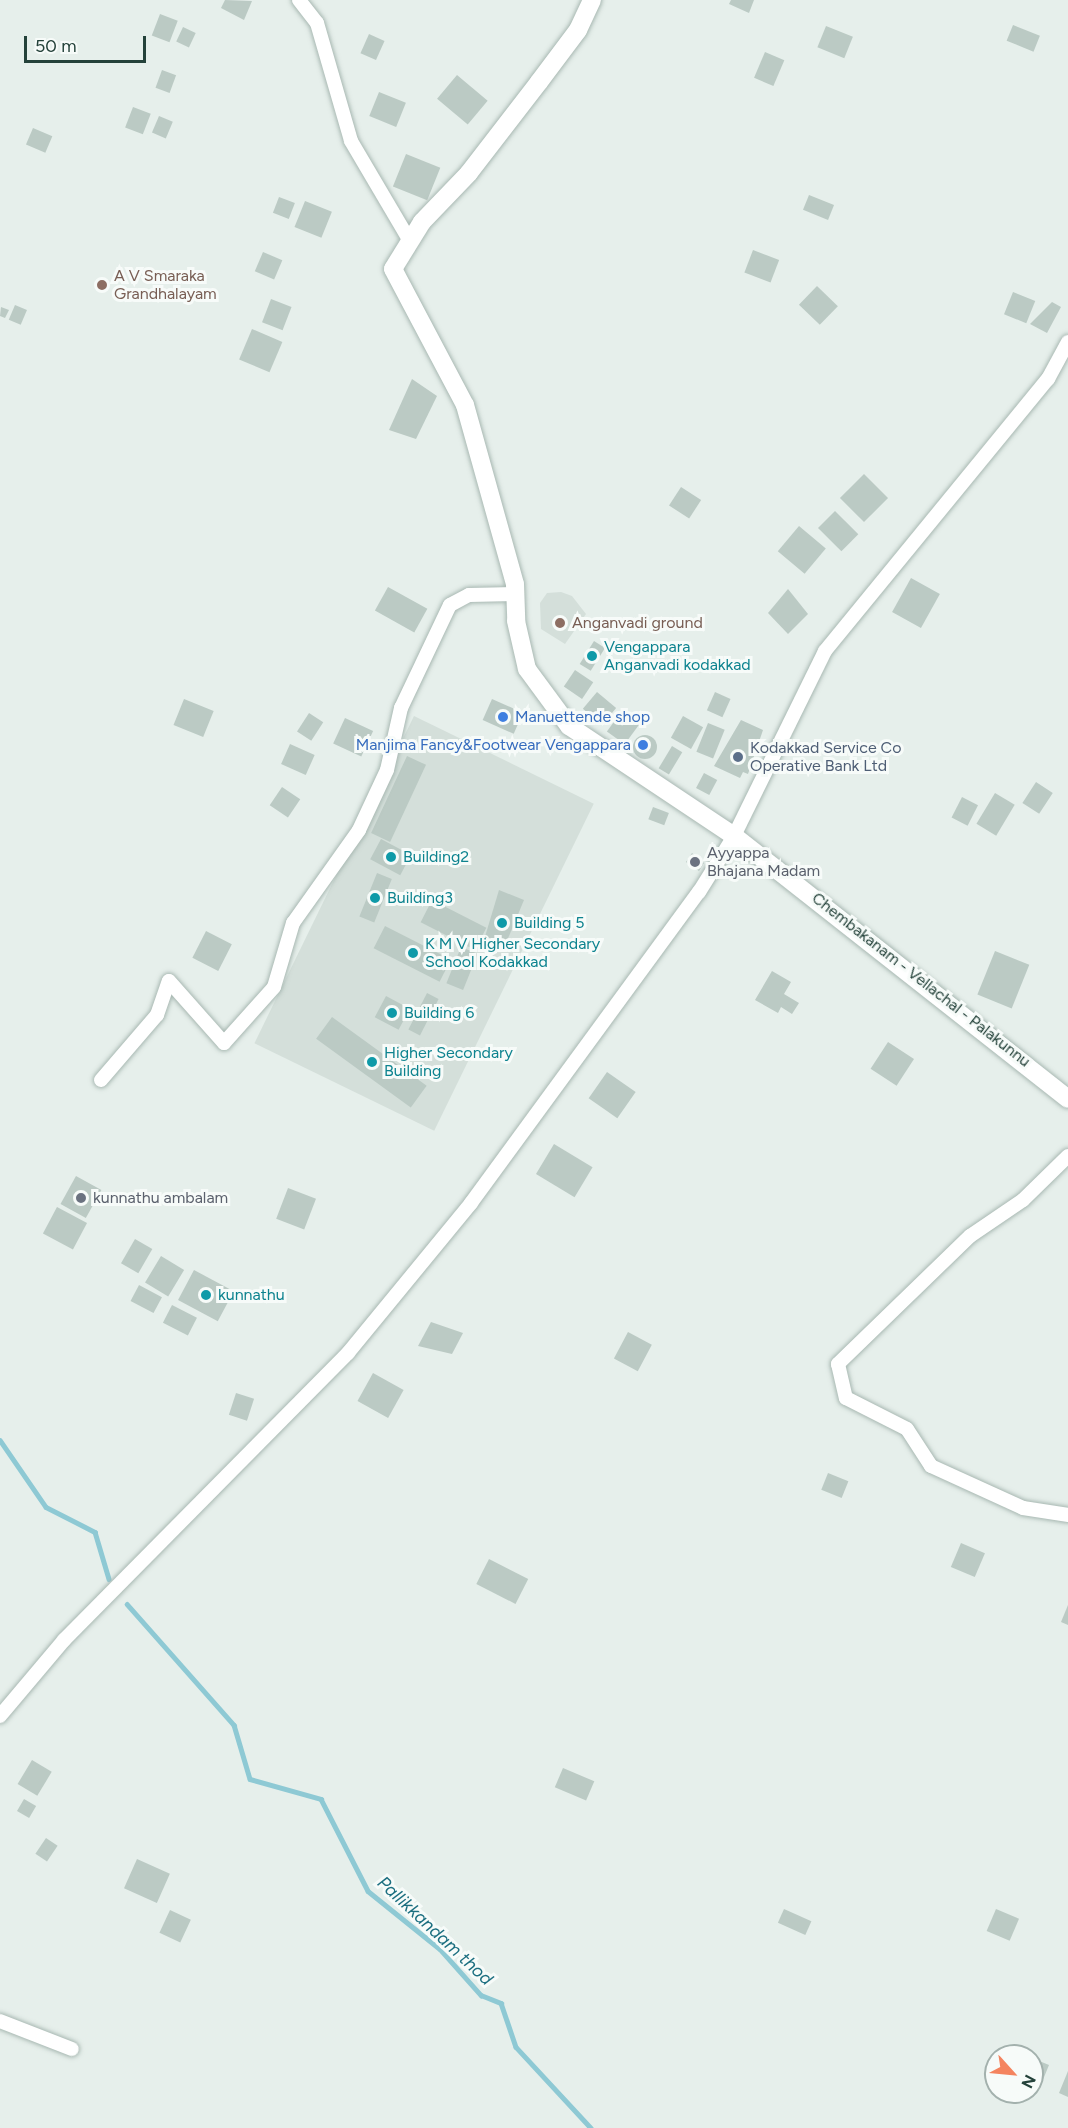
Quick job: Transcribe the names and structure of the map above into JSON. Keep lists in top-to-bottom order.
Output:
{
  "streets": {
    "main road": ["Chembakanam - Vellachal - Palakunnu"]
  },
  "water": ["Pallikkandam thod"],
  "places": [
    "A V Smaraka Grandhalayam",
    "Anganvadi ground",
    "Vengappara Anganvadi kodakkad",
    "Manuettende shop",
    "Manjima Fancy&Footwear Vengappara",
    "Kodakkad Service Co Operative Bank Ltd",
    "Building2",
    "Ayyappa Bhajana Madam",
    "Building3",
    "Building 5",
    "K M V Higher Secondary School Kodakkad",
    "Building 6",
    "Higher Secondary Building",
    "kunnathu ambalam",
    "kunnathu"
  ],
  "scale_bar": "50 m",
  "north": "bottom right"
}
